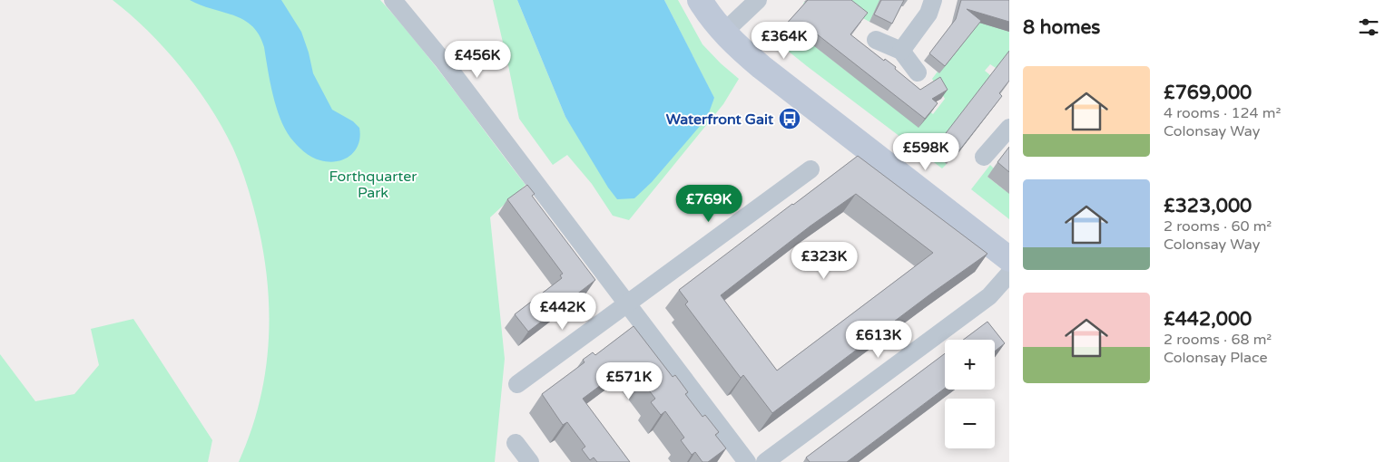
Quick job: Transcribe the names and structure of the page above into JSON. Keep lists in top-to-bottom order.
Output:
{
  "parks": ["Forthquarter Park"],
  "places": {
    "bus stop": ["Waterfront Gait"]
  },
  "page": {
    "heading": "8 homes",
    "price": [
      "£364K",
      "£456K",
      "£598K",
      "£769K",
      "£323K",
      "£442K",
      "£613K",
      "£571K"
    ],
    "list": [
      {
        "name": "£769,000",
        "note": "4 rooms · 124 m² · Colonsay Way"
      },
      {
        "name": "£323,000",
        "note": "2 rooms · 60 m² · Colonsay Way"
      },
      {
        "name": "£442,000",
        "note": "2 rooms · 68 m² · Colonsay Place"
      }
    ],
    "map_buttons": ["+", "−"]
  }
}
